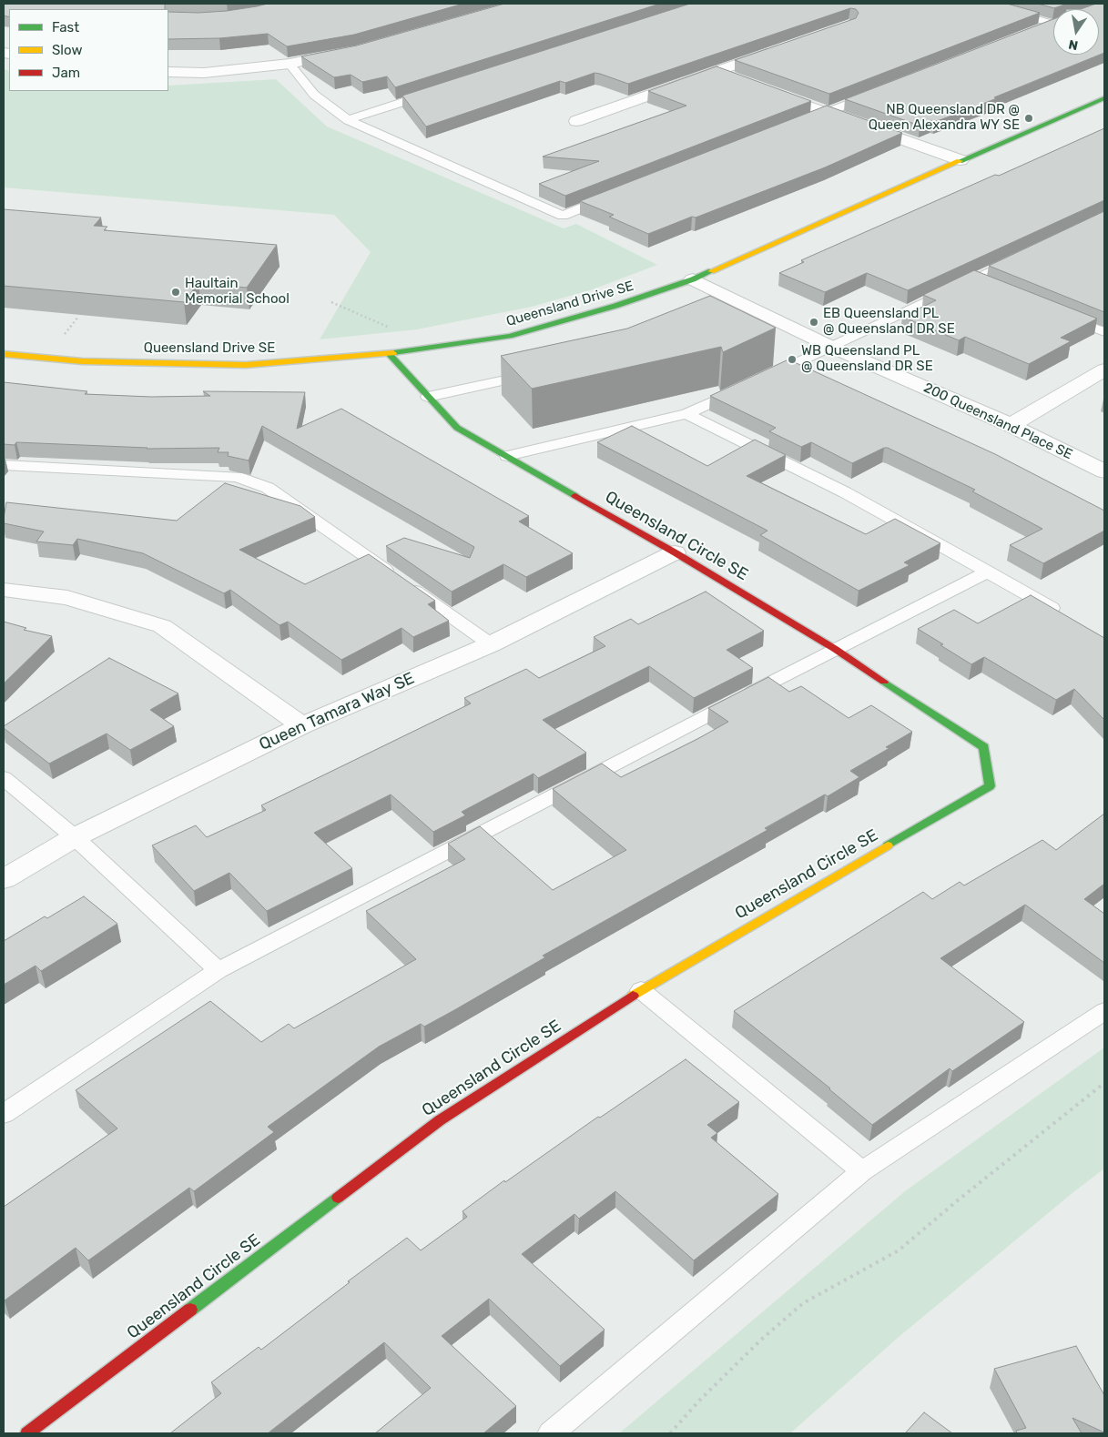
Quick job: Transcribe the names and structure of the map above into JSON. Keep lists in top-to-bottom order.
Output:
{
  "streets": {
    "street": [
      "Queensland Drive SE",
      "200 Queensland Place SE",
      "Queensland Circle SE",
      "Queen Tamara Way SE"
    ]
  },
  "crossings": [
    ["Queensland Drive SE", "200 Queensland Place SE"],
    ["Queensland Drive SE", "Queensland Circle SE"],
    ["Queensland Circle SE", "Queen Tamara Way SE"]
  ],
  "places": [
    "NB Queensland DR @ Queen Alexandra WY SE",
    "Haultain Memorial School",
    "EB Queensland PL @ Queensland DR SE",
    "WB Queensland PL @ Queensland DR SE"
  ],
  "legend": ["Fast", "Slow", "Jam"],
  "north": "bottom"
}
